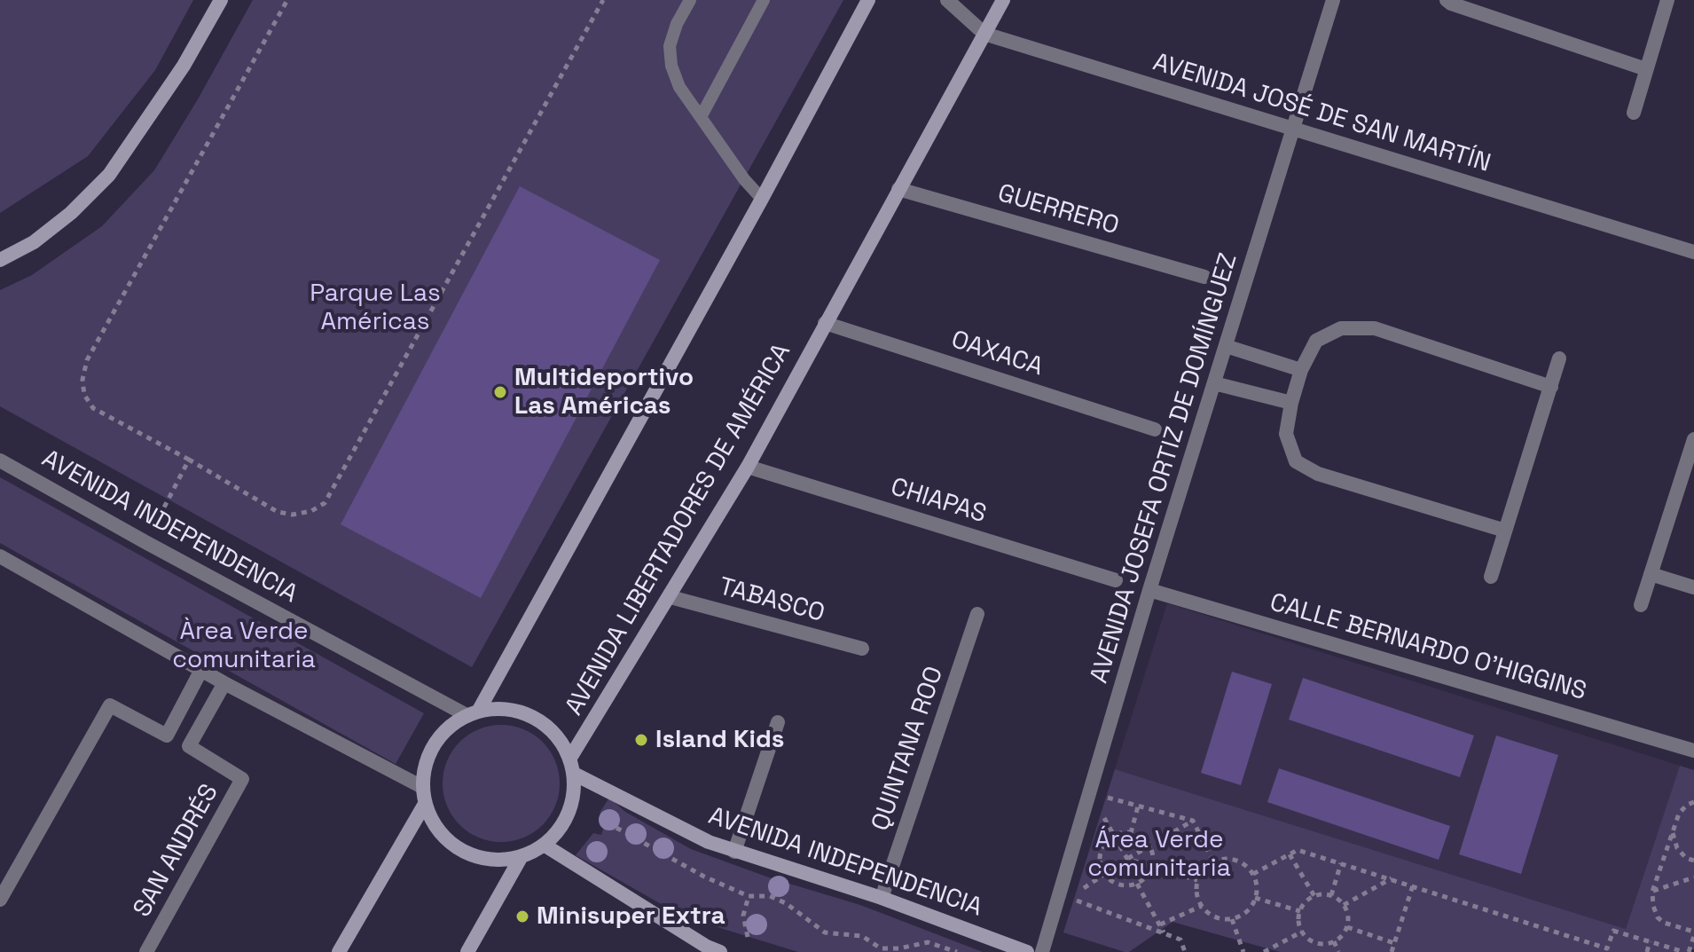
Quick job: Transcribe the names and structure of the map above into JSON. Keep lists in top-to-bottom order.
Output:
{
  "streets": {
    "main road": ["AVENIDA INDEPENDENCIA", "AVENIDA LIBERTADORES DE AMÉRICA"],
    "street": [
      "AVENIDA JOSÉ DE SAN MARTÍN",
      "GUERRERO",
      "OAXACA",
      "AVENIDA JOSEFA ORTIZ DE DOMÍNGUEZ",
      "CHIAPAS",
      "TABASCO",
      "CALLE BERNARDO O'HIGGINS",
      "QUINTANA ROO",
      "SAN ANDRÉS"
    ]
  },
  "crossings": [
    ["AVENIDA JOSÉ DE SAN MARTÍN", "AVENIDA JOSEFA ORTIZ DE DOMÍNGUEZ"],
    ["AVENIDA JOSÉ DE SAN MARTÍN", "AVENIDA LIBERTADORES DE AMÉRICA"],
    ["GUERRERO", "AVENIDA LIBERTADORES DE AMÉRICA"],
    ["OAXACA", "AVENIDA LIBERTADORES DE AMÉRICA"],
    ["AVENIDA JOSEFA ORTIZ DE DOMÍNGUEZ", "CALLE BERNARDO O'HIGGINS"],
    ["CHIAPAS", "AVENIDA LIBERTADORES DE AMÉRICA"],
    ["AVENIDA INDEPENDENCIA", "AVENIDA LIBERTADORES DE AMÉRICA"],
    ["AVENIDA INDEPENDENCIA", "QUINTANA ROO"],
    ["AVENIDA LIBERTADORES DE AMÉRICA", "TABASCO"]
  ],
  "parks": ["Parque Las Américas", "Àrea Verde comunitaria", "Área Verde comunitaria"],
  "places": ["Multideportivo Las Américas", "Island Kids", "Minisuper Extra"]
}
